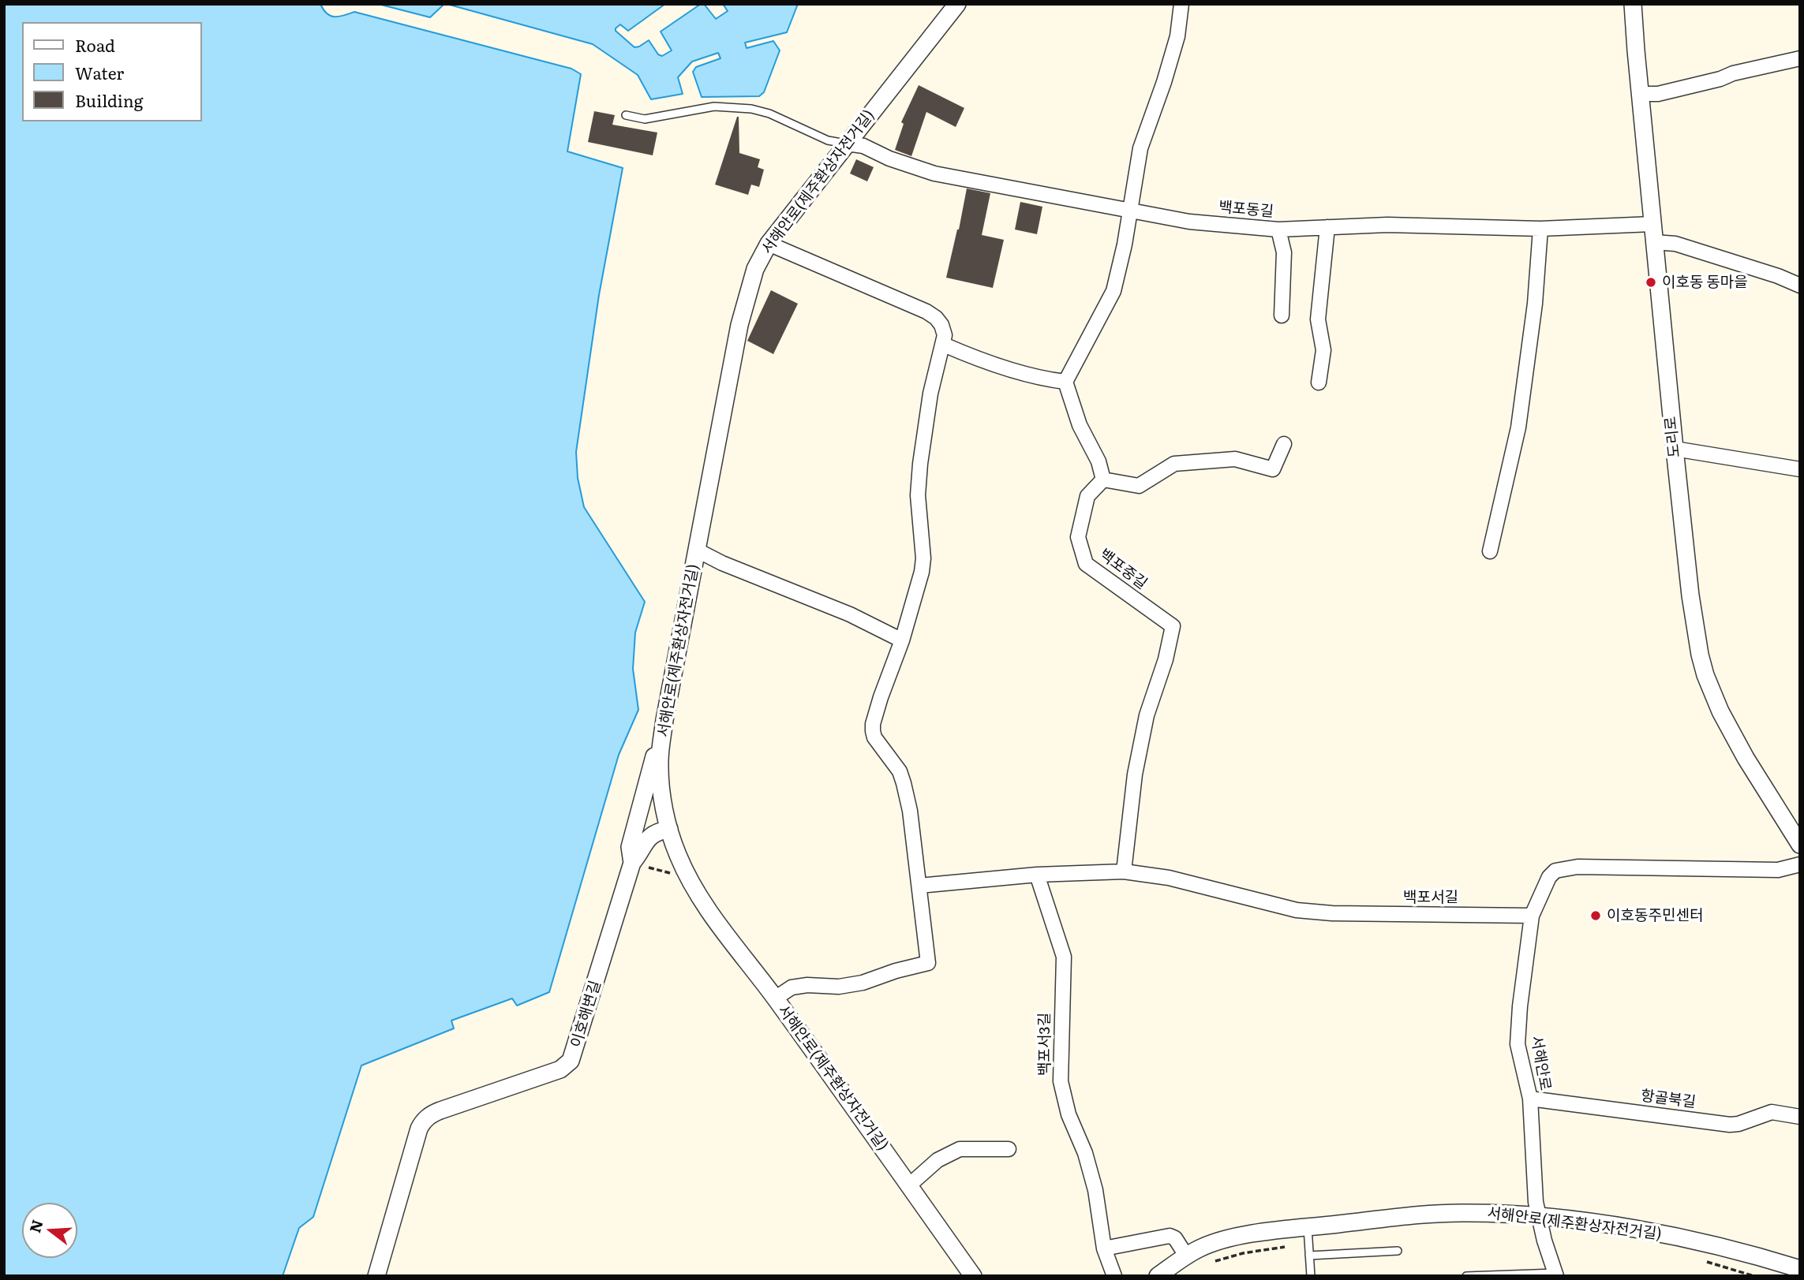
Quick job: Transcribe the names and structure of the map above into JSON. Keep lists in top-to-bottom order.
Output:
{
  "streets": {
    "street": [
      "서해안로(제주환상자전거길)",
      "백포동길",
      "도리로",
      "백포중길",
      "백포서길",
      "이호해변길",
      "백포서3길",
      "서해안로",
      "항골북길"
    ]
  },
  "crossings": [
    ["서해안로(제주환상자전거길)", "백포동길"],
    ["서해안로(제주환상자전거길)", "이호해변길"],
    ["서해안로(제주환상자전거길)", "서해안로"],
    ["백포동길", "도리로"],
    ["백포중길", "백포서길"],
    ["백포서길", "백포서3길"],
    ["백포서길", "서해안로"],
    ["서해안로", "항골북길"]
  ],
  "places": ["이호동 동마을", "이호동주민센터"],
  "legend": ["Road", "Water", "Building"],
  "north": "left"
}
